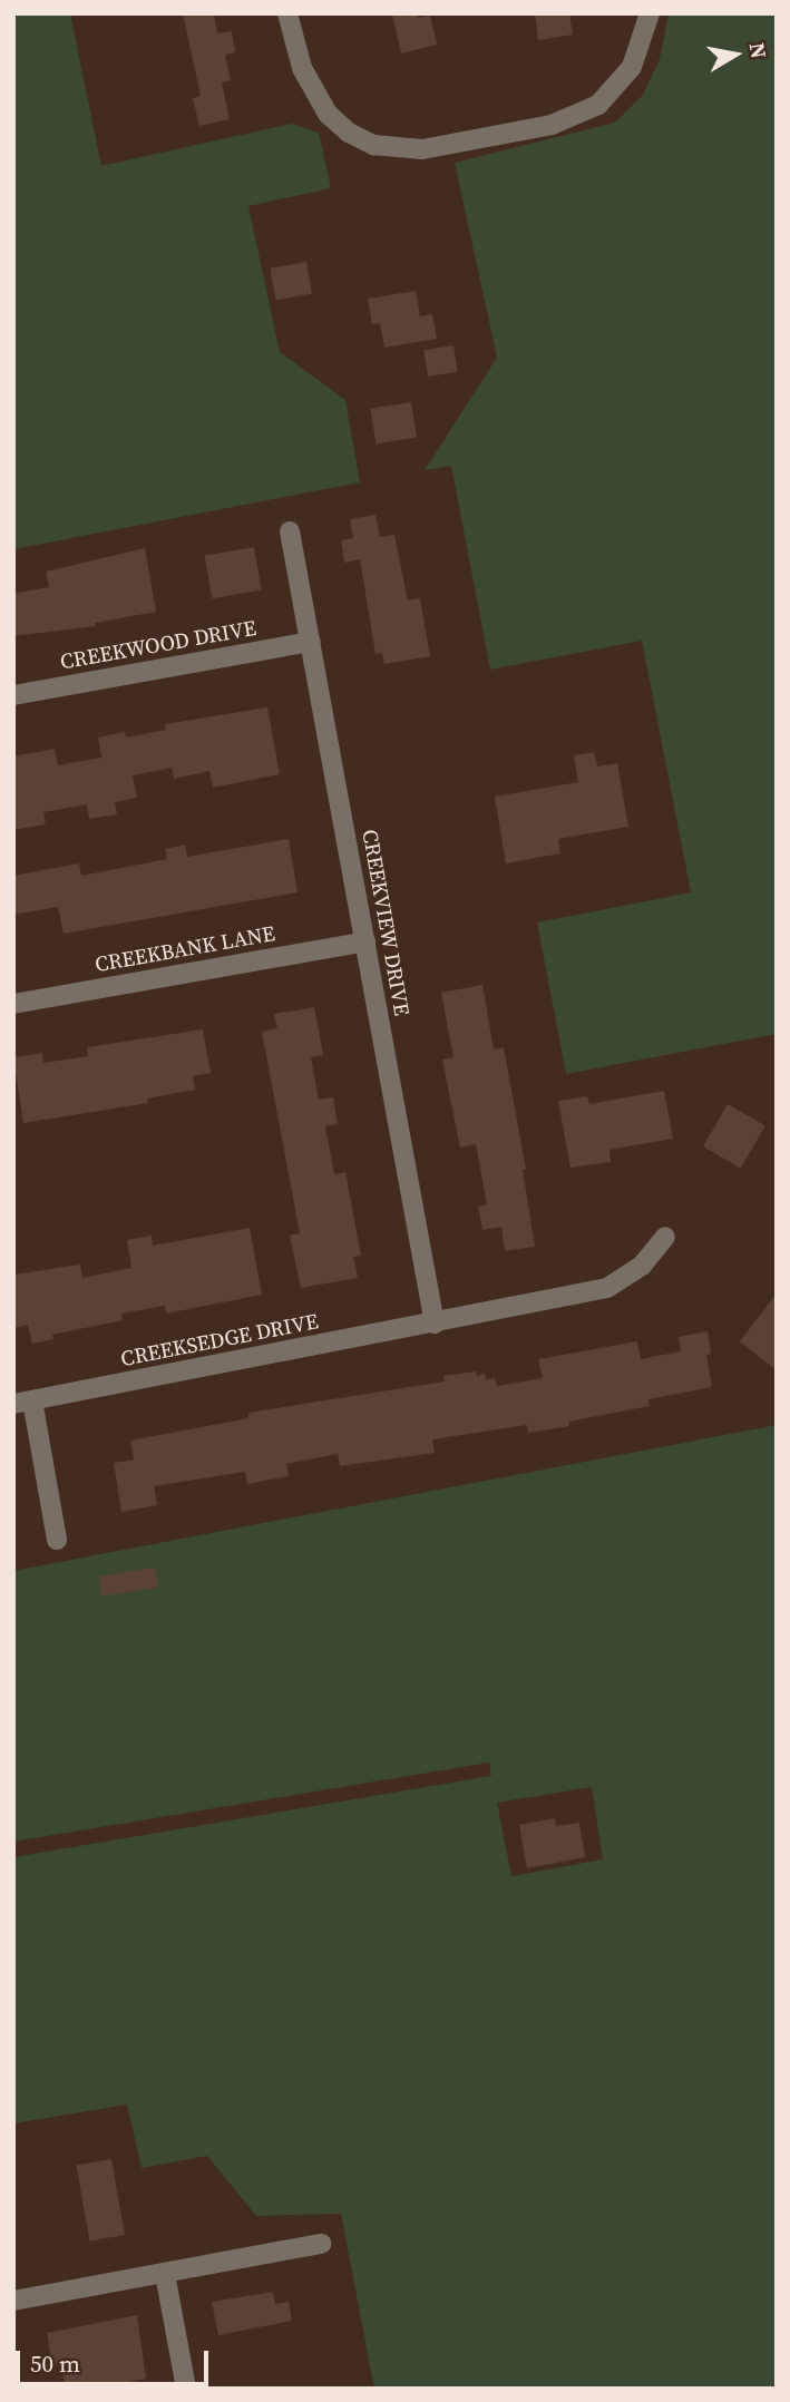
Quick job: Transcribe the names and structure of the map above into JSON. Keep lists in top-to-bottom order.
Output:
{
  "streets": {
    "street": [
      "CREEKWOOD DRIVE",
      "CREEKVIEW DRIVE",
      "CREEKBANK LANE",
      "CREEKSEDGE DRIVE"
    ]
  },
  "crossings": [
    ["CREEKWOOD DRIVE", "CREEKVIEW DRIVE"],
    ["CREEKVIEW DRIVE", "CREEKBANK LANE"],
    ["CREEKVIEW DRIVE", "CREEKSEDGE DRIVE"]
  ],
  "scale_bar": "50 m",
  "north": "right"
}
